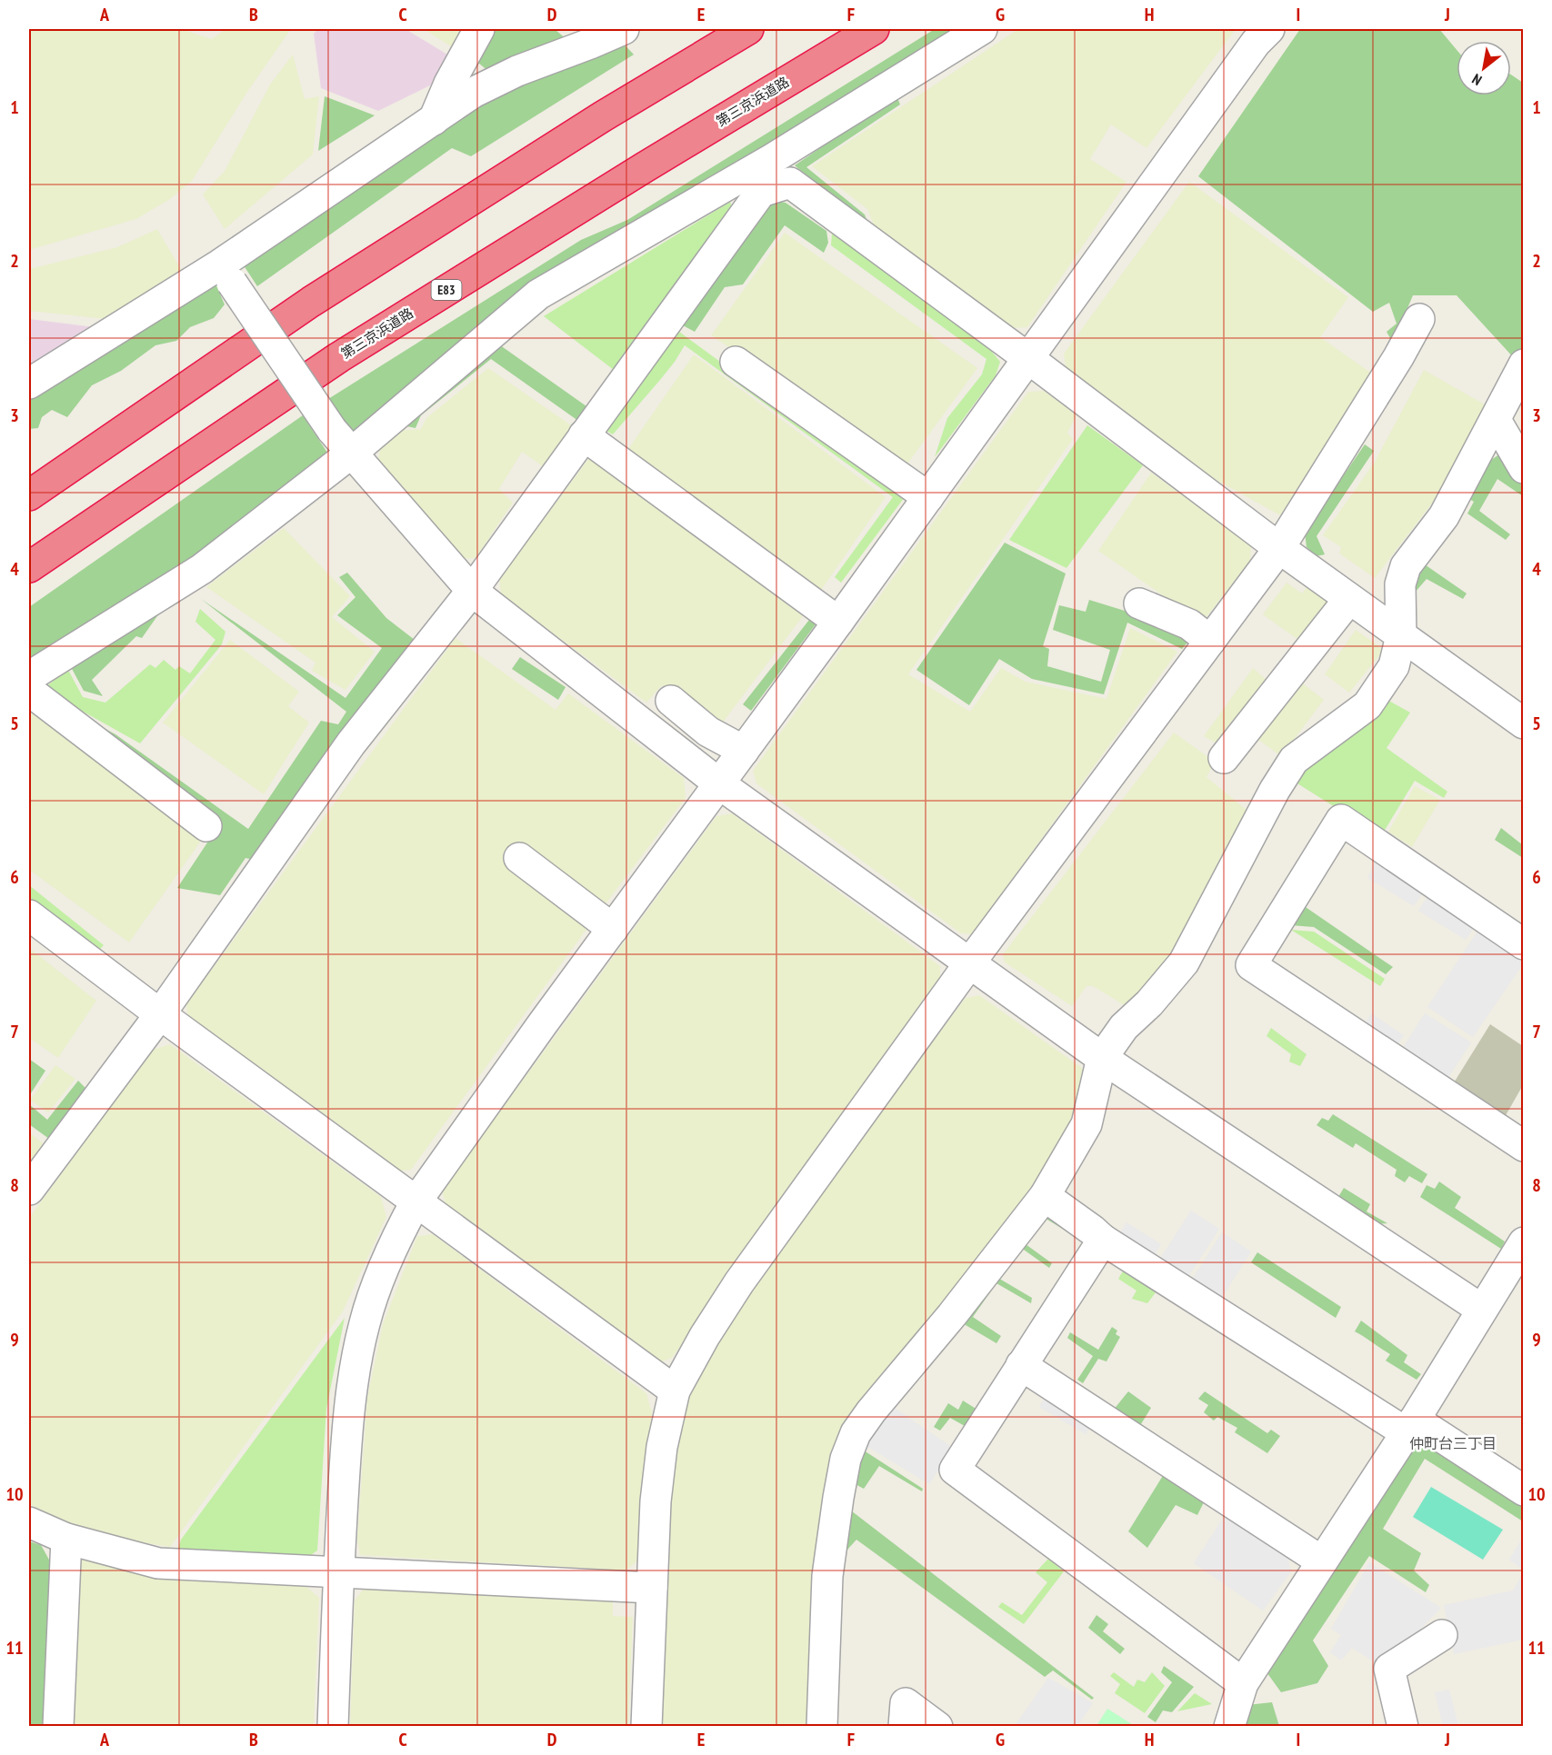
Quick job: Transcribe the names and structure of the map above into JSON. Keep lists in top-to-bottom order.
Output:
{
  "streets": {
    "highway": ["第三京浜道路", "E83"]
  },
  "districts": ["仲町台三丁目"],
  "north": "bottom left",
  "grid": {
    "columns": [
      "A",
      "B",
      "C",
      "D",
      "E",
      "F",
      "G",
      "H",
      "I",
      "J"
    ],
    "rows": [
      "1",
      "2",
      "3",
      "4",
      "5",
      "6",
      "7",
      "8",
      "9",
      "10",
      "11"
    ]
  }
}
